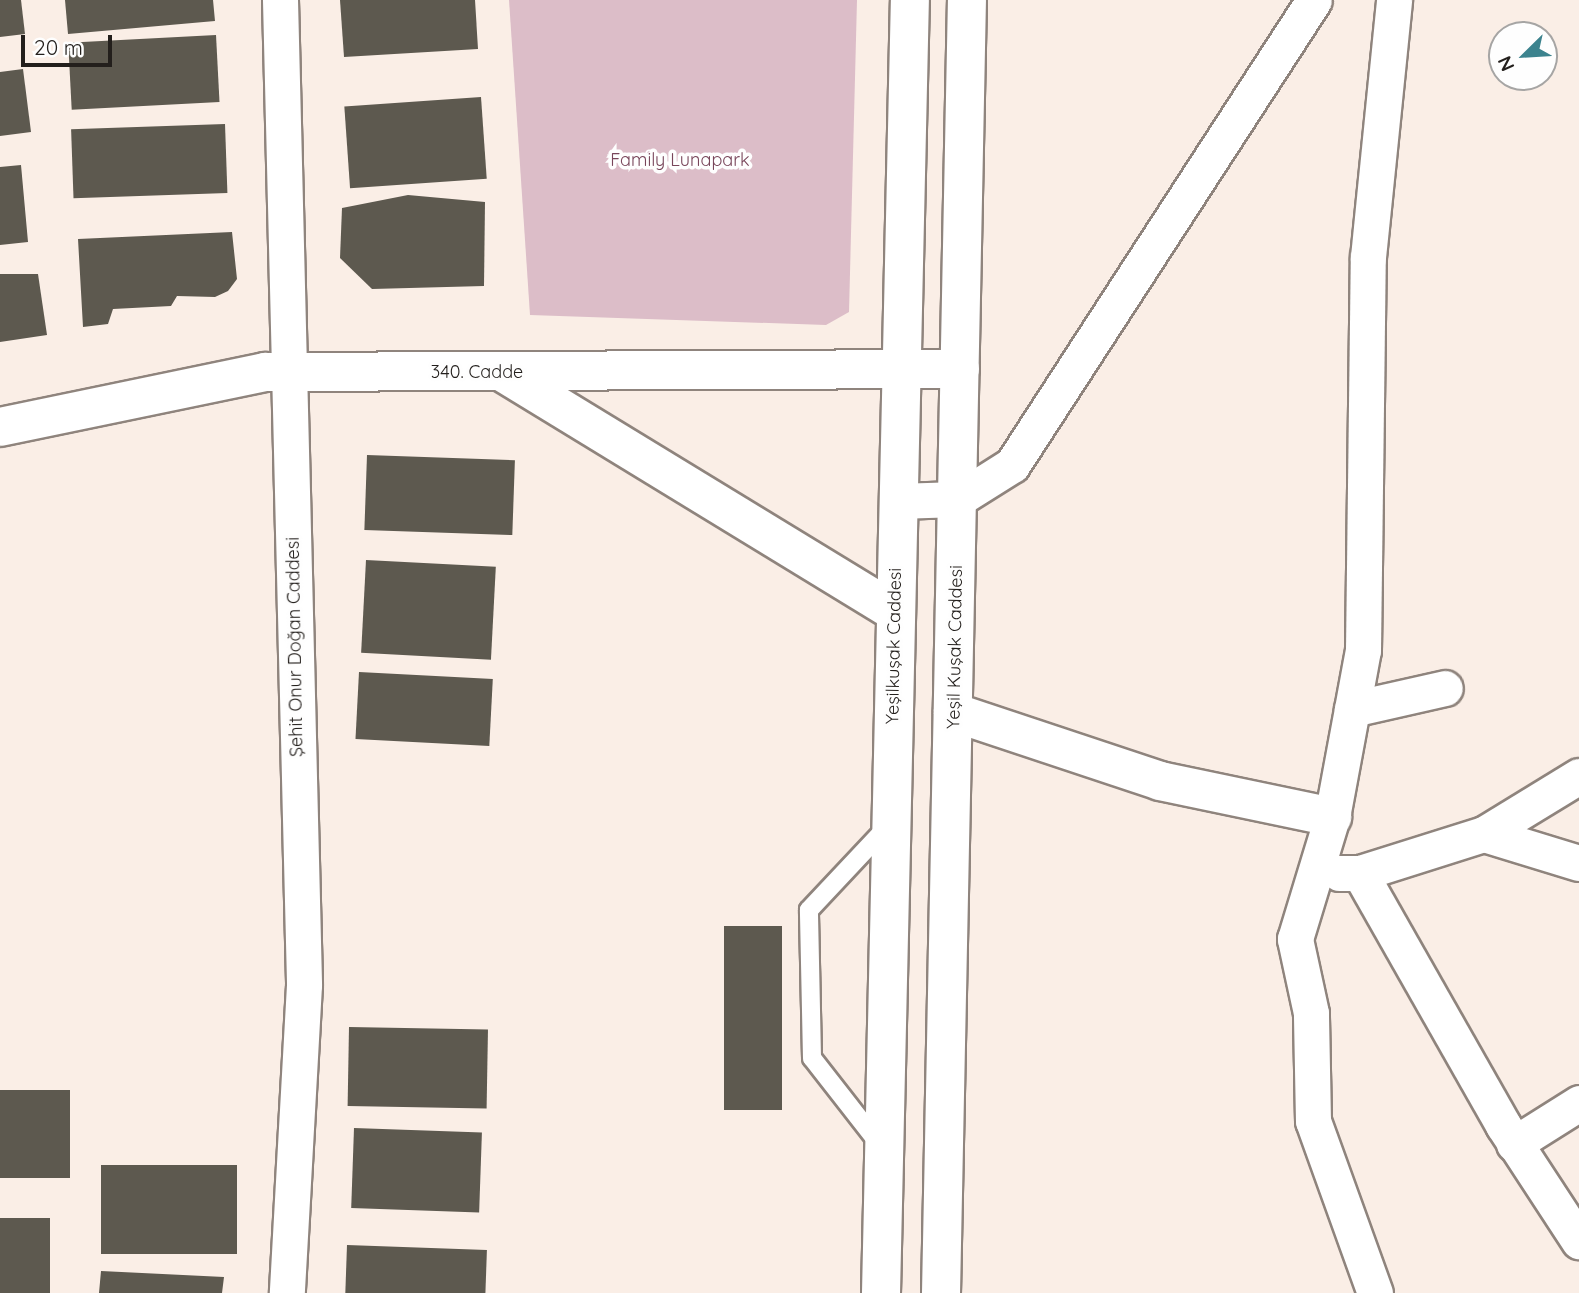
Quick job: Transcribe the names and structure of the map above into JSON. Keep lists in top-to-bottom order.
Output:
{
  "streets": {
    "main road": ["340. Cadde", "Yeşilkuşak Caddesi", "Yeşil Kuşak Caddesi"],
    "street": ["Şehit Onur Doğan Caddesi"]
  },
  "crossings": [
    ["340. Cadde", "Yeşilkuşak Caddesi"],
    ["340. Cadde", "Şehit Onur Doğan Caddesi"],
    ["340. Cadde", "Yeşil Kuşak Caddesi"]
  ],
  "parks": ["Family Lunapark"],
  "scale_bar": "20 m",
  "north": "bottom left"
}
